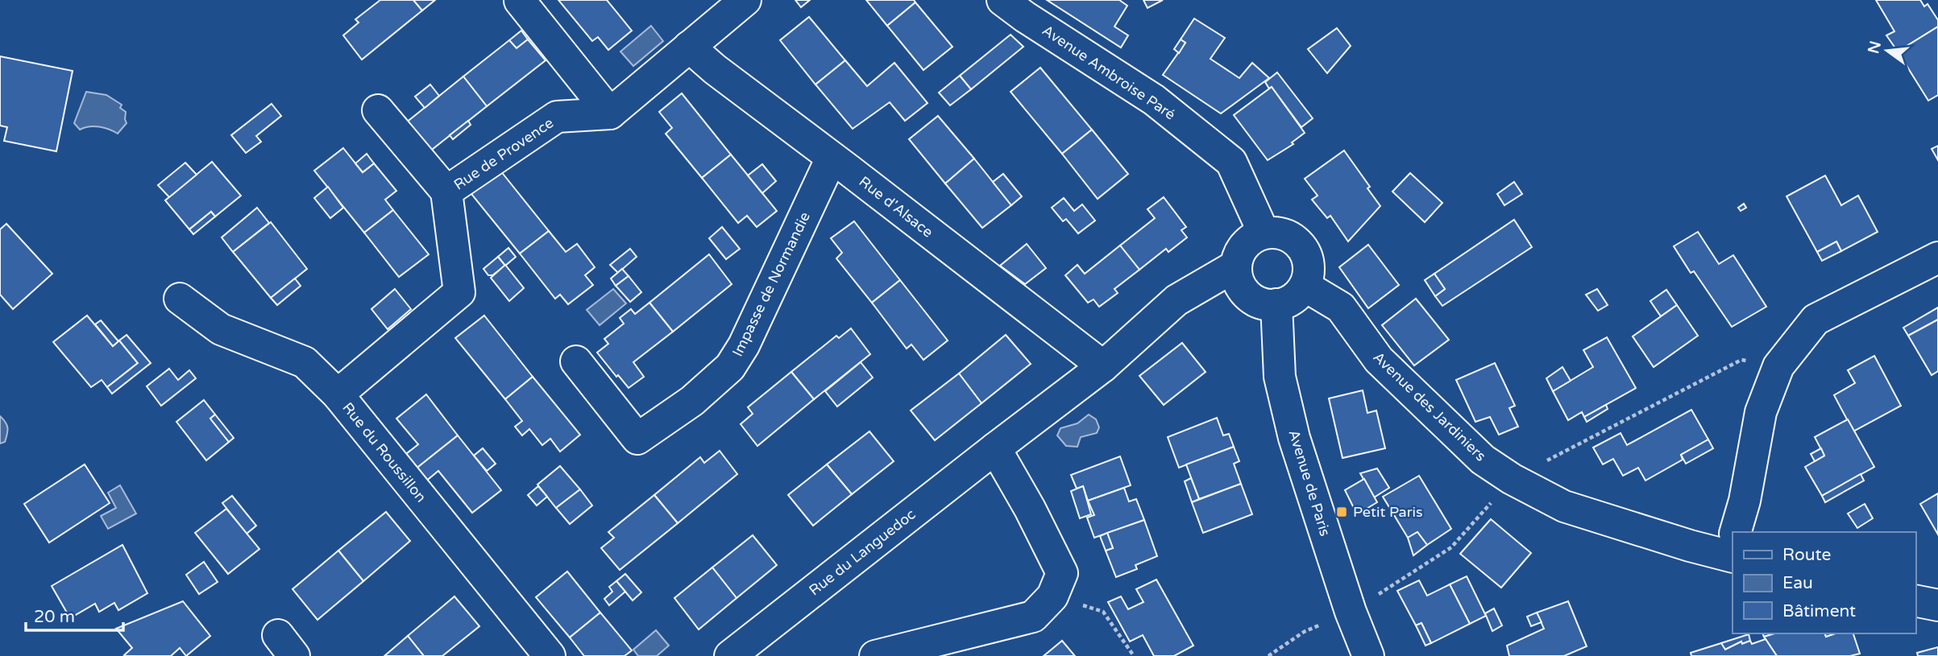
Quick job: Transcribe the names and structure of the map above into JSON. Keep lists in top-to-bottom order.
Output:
{
  "streets": {
    "street": [
      "Avenue Ambroise Paré",
      "Rue de Provence",
      "Rue d'Alsace",
      "Impasse de Normandie",
      "Avenue des Jardiniers",
      "Rue du Roussillon",
      "Avenue de Paris",
      "Rue du Languedoc"
    ]
  },
  "crossings": [
    ["Avenue Ambroise Paré", "Avenue des Jardiniers"],
    ["Avenue Ambroise Paré", "Avenue de Paris"],
    ["Avenue Ambroise Paré", "Rue du Languedoc"],
    ["Rue de Provence", "Rue du Roussillon"],
    ["Rue d'Alsace", "Impasse de Normandie"],
    ["Rue d'Alsace", "Rue du Languedoc"],
    ["Avenue des Jardiniers", "Avenue de Paris"],
    ["Avenue des Jardiniers", "Rue du Languedoc"],
    ["Avenue de Paris", "Rue du Languedoc"]
  ],
  "places": {
    "transit": ["Petit Paris"]
  },
  "legend": ["Route", "Eau", "Bâtiment"],
  "scale_bar": "20 m",
  "north": "left"
}
